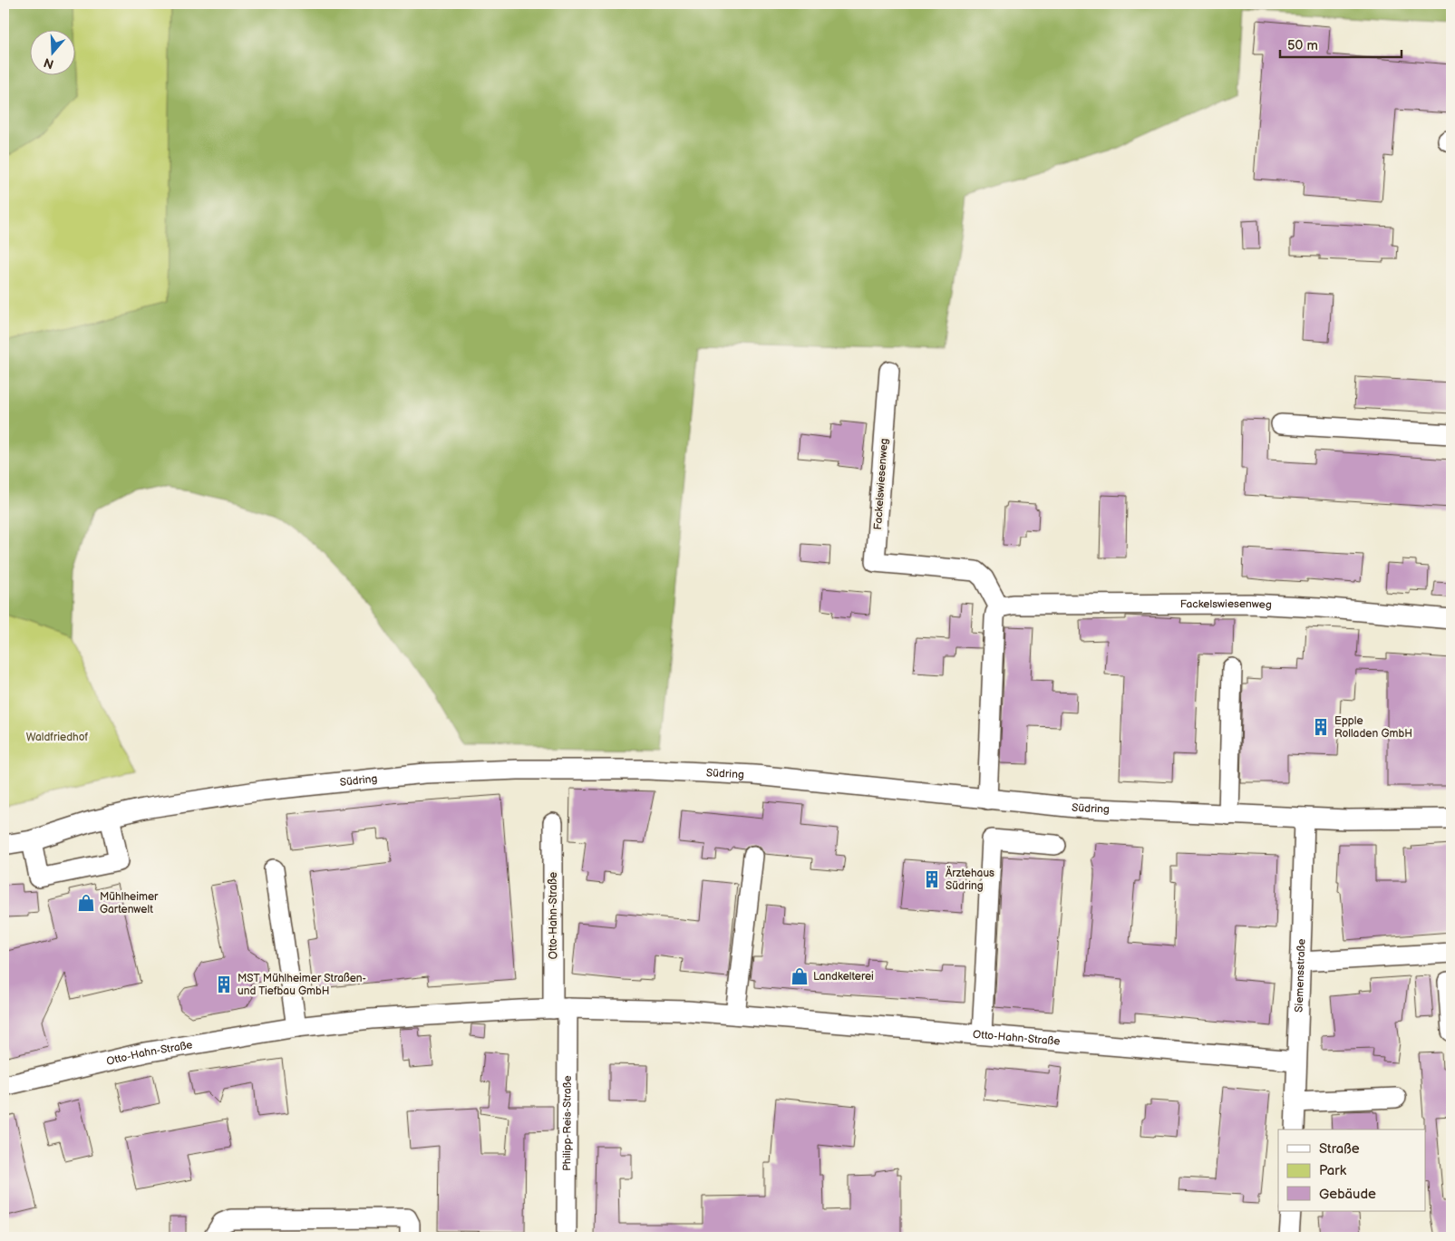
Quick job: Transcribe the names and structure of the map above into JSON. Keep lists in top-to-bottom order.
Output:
{
  "streets": {
    "street": [
      "Fackelswiesenweg",
      "Südring",
      "Otto-Hahn-Straße",
      "Siemensstraße",
      "Philipp-Reis-Straße"
    ]
  },
  "crossings": [
    ["Südring", "Siemensstraße"],
    ["Otto-Hahn-Straße", "Siemensstraße"],
    ["Otto-Hahn-Straße", "Philipp-Reis-Straße"]
  ],
  "parks": ["Waldfriedhof"],
  "places": {
    "building": ["Epple Rolladen GmbH", "Ärztehaus Südring", "MST Mühlheimer Straßen- und Tiefbau GmbH"],
    "shop": ["Mühlheimer Gartenwelt", "Landkelterei"]
  },
  "legend": ["Straße", "Park", "Gebäude"],
  "scale_bar": "50 m",
  "north": "bottom"
}
